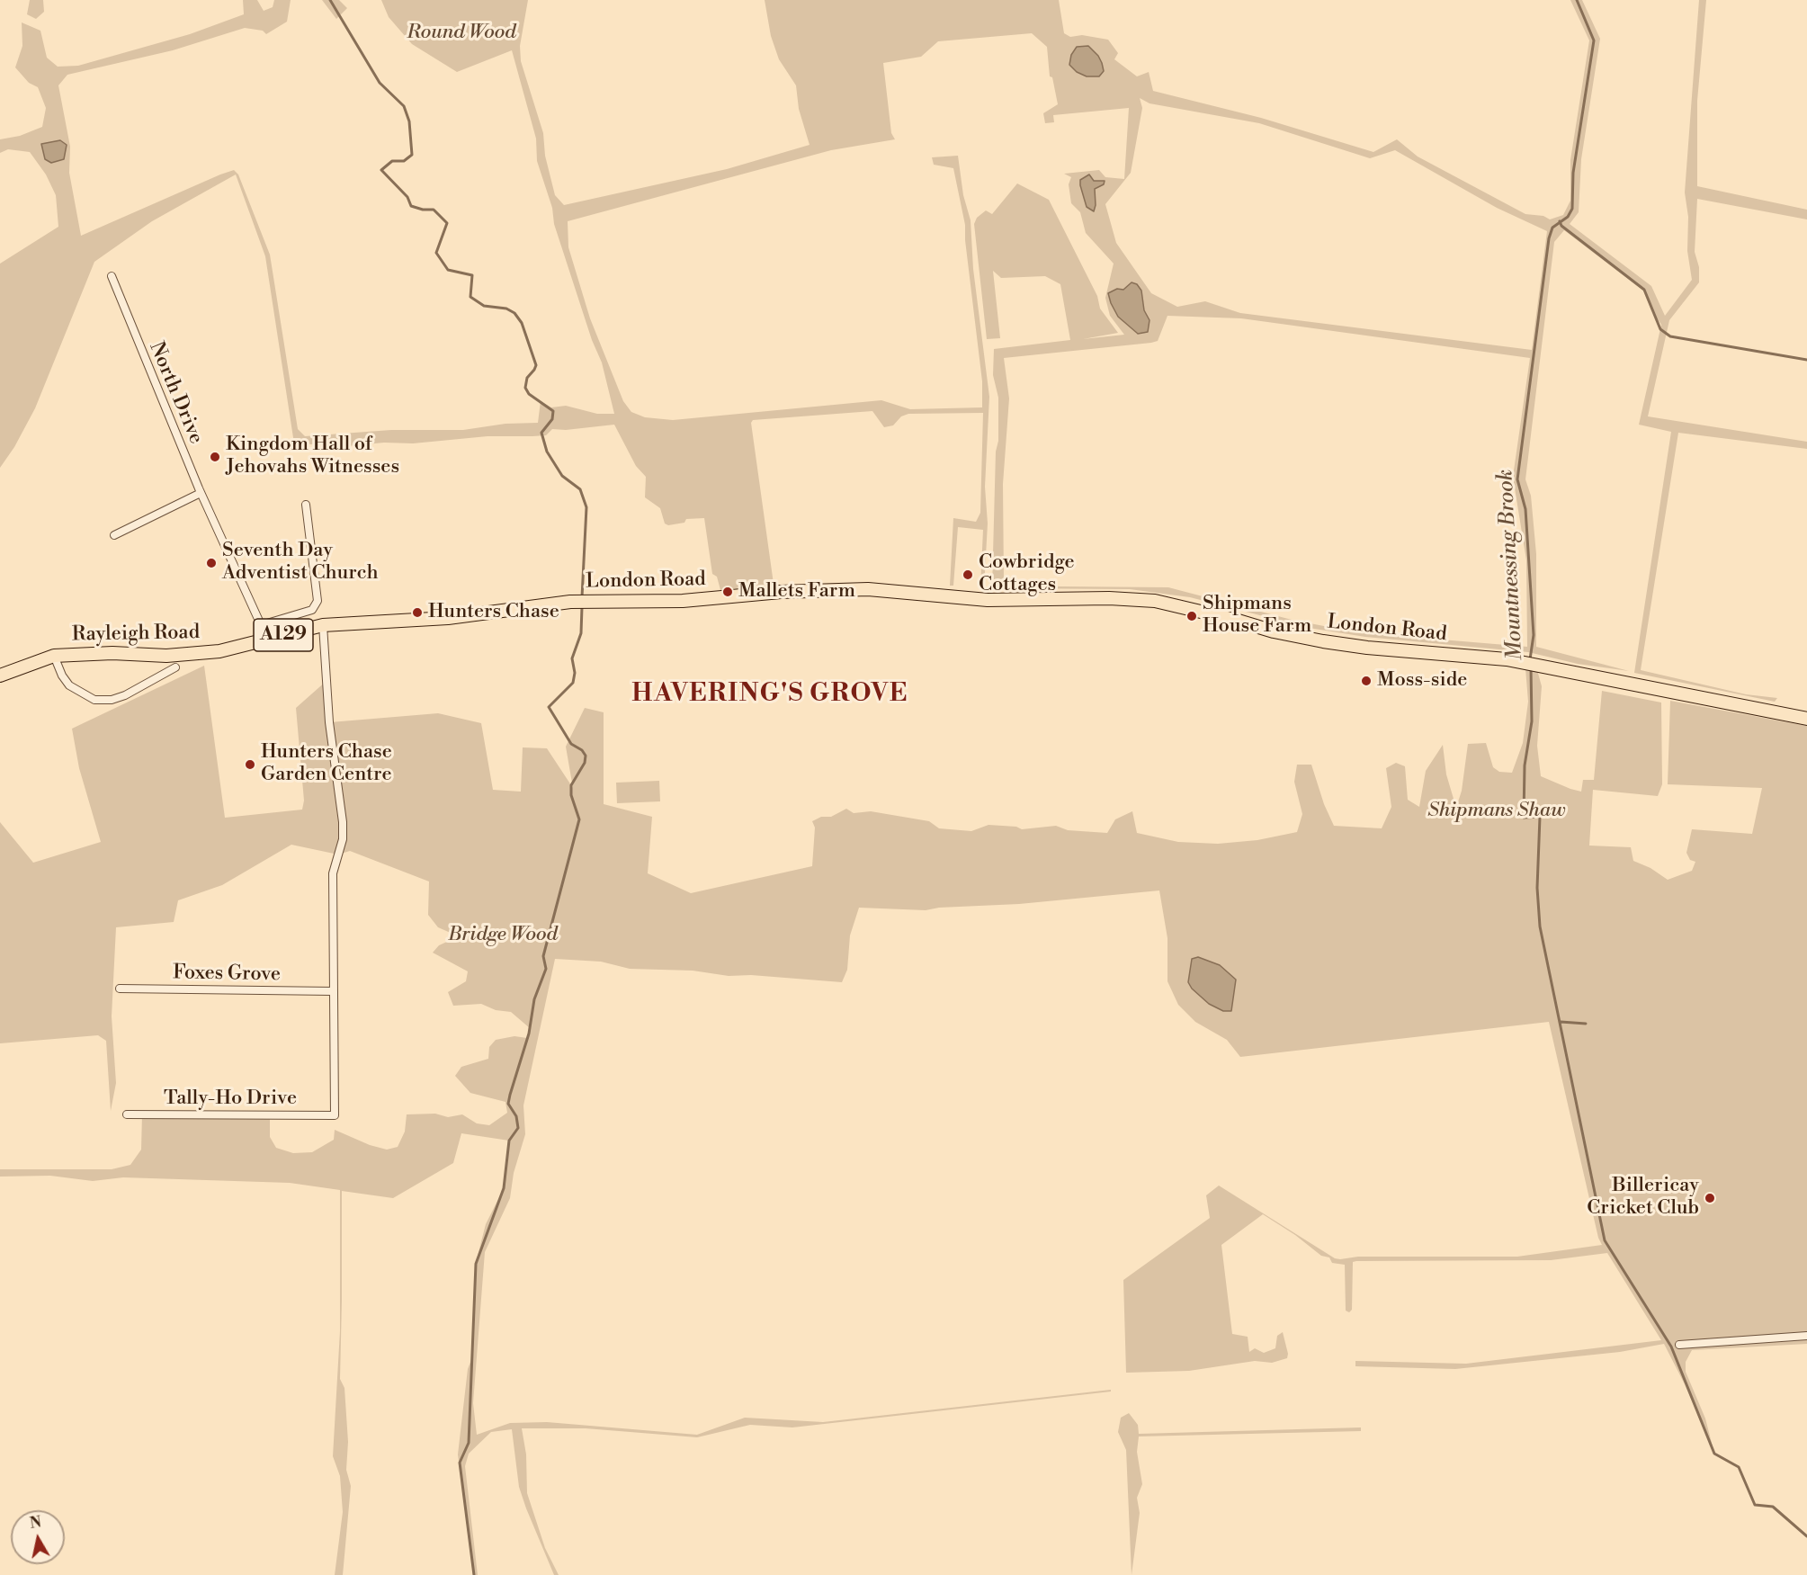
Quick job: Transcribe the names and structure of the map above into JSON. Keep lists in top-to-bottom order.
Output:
{
  "streets": {
    "main road": ["London Road", "Rayleigh Road", "A129"],
    "street": ["North Drive", "Foxes Grove", "Tally-Ho Drive"]
  },
  "crossings": [
    ["North Drive", "Rayleigh Road"],
    ["London Road", "Rayleigh Road"],
    ["Foxes Grove", "Tally-Ho Drive"]
  ],
  "districts": ["HAVERING'S GROVE"],
  "water": ["Mountnessing Brook"],
  "parks": ["Round Wood", "Shipmans Shaw", "Bridge Wood"],
  "places": [
    "Kingdom Hall of Jehovahs Witnesses",
    "Seventh Day Adventist Church",
    "Cowbridge Cottages",
    "Mallets Farm",
    "Hunters Chase",
    "Shipmans House Farm",
    "Moss-side",
    "Hunters Chase Garden Centre",
    "Billericay Cricket Club"
  ],
  "north": "top"
}
